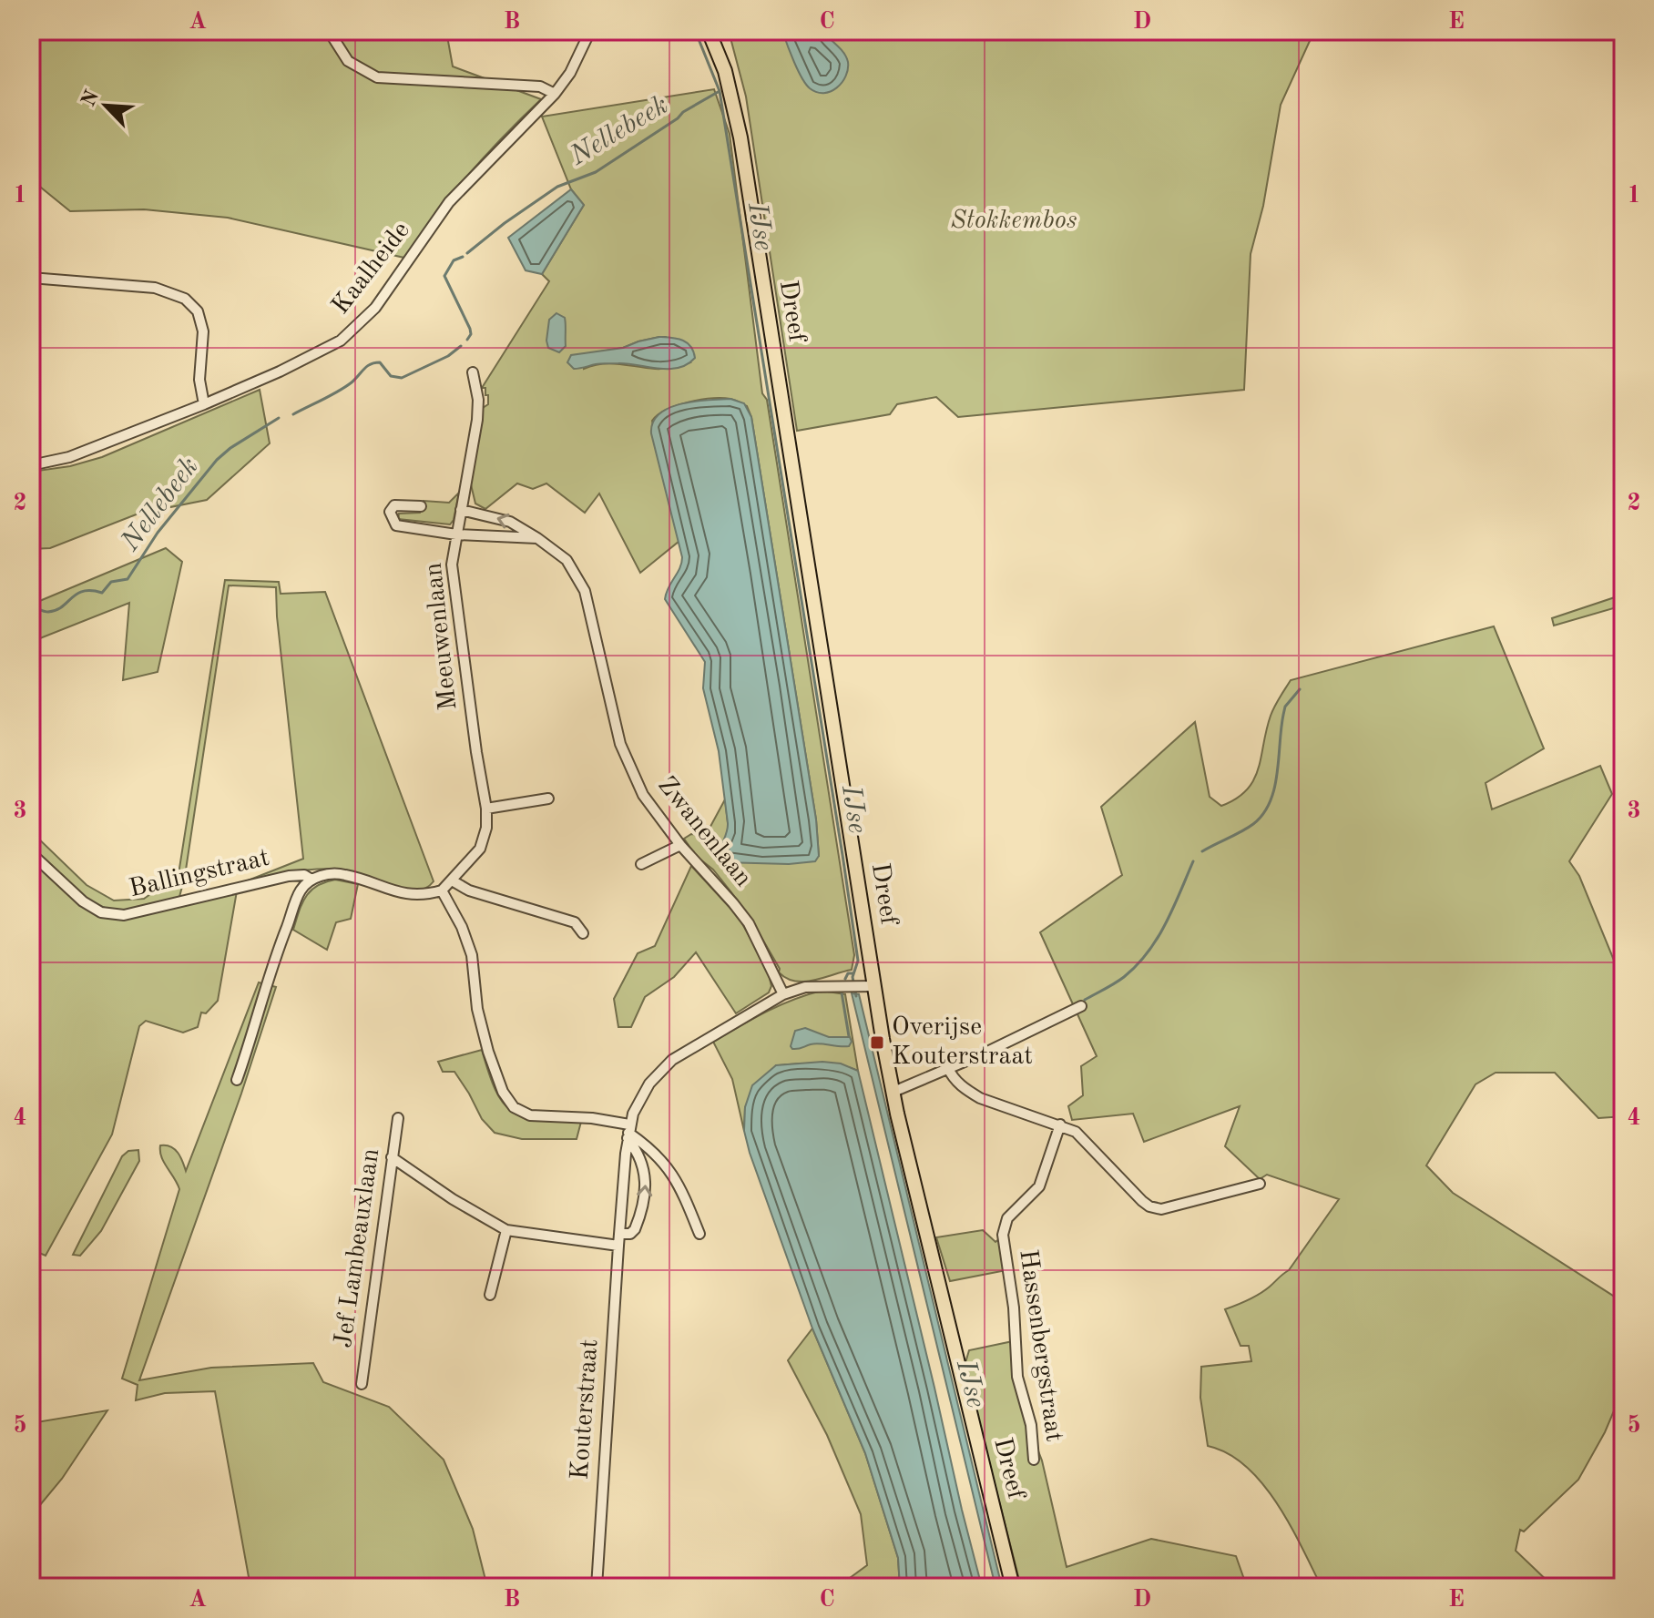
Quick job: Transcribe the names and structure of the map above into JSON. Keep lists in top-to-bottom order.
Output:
{
  "streets": {
    "main road": ["Dreef"],
    "street": [
      "Kaalheide",
      "Meeuwenlaan",
      "Zwanenlaan",
      "Ballingstraat",
      "Jef Lambeauxlaan",
      "Hassenbergstraat",
      "Kouterstraat"
    ]
  },
  "crossings": [
    ["Dreef", "Kouterstraat"],
    ["Meeuwenlaan", "Zwanenlaan"],
    ["Meeuwenlaan", "Ballingstraat"],
    ["Zwanenlaan", "Kouterstraat"]
  ],
  "water": ["Nellebeek", "IJse"],
  "parks": ["Stokkembos"],
  "places": {
    "transit": ["Overijse Kouterstraat"]
  },
  "north": "top left",
  "grid": {
    "columns": [
      "A",
      "B",
      "C",
      "D",
      "E"
    ],
    "rows": [
      "1",
      "2",
      "3",
      "4",
      "5"
    ]
  }
}
